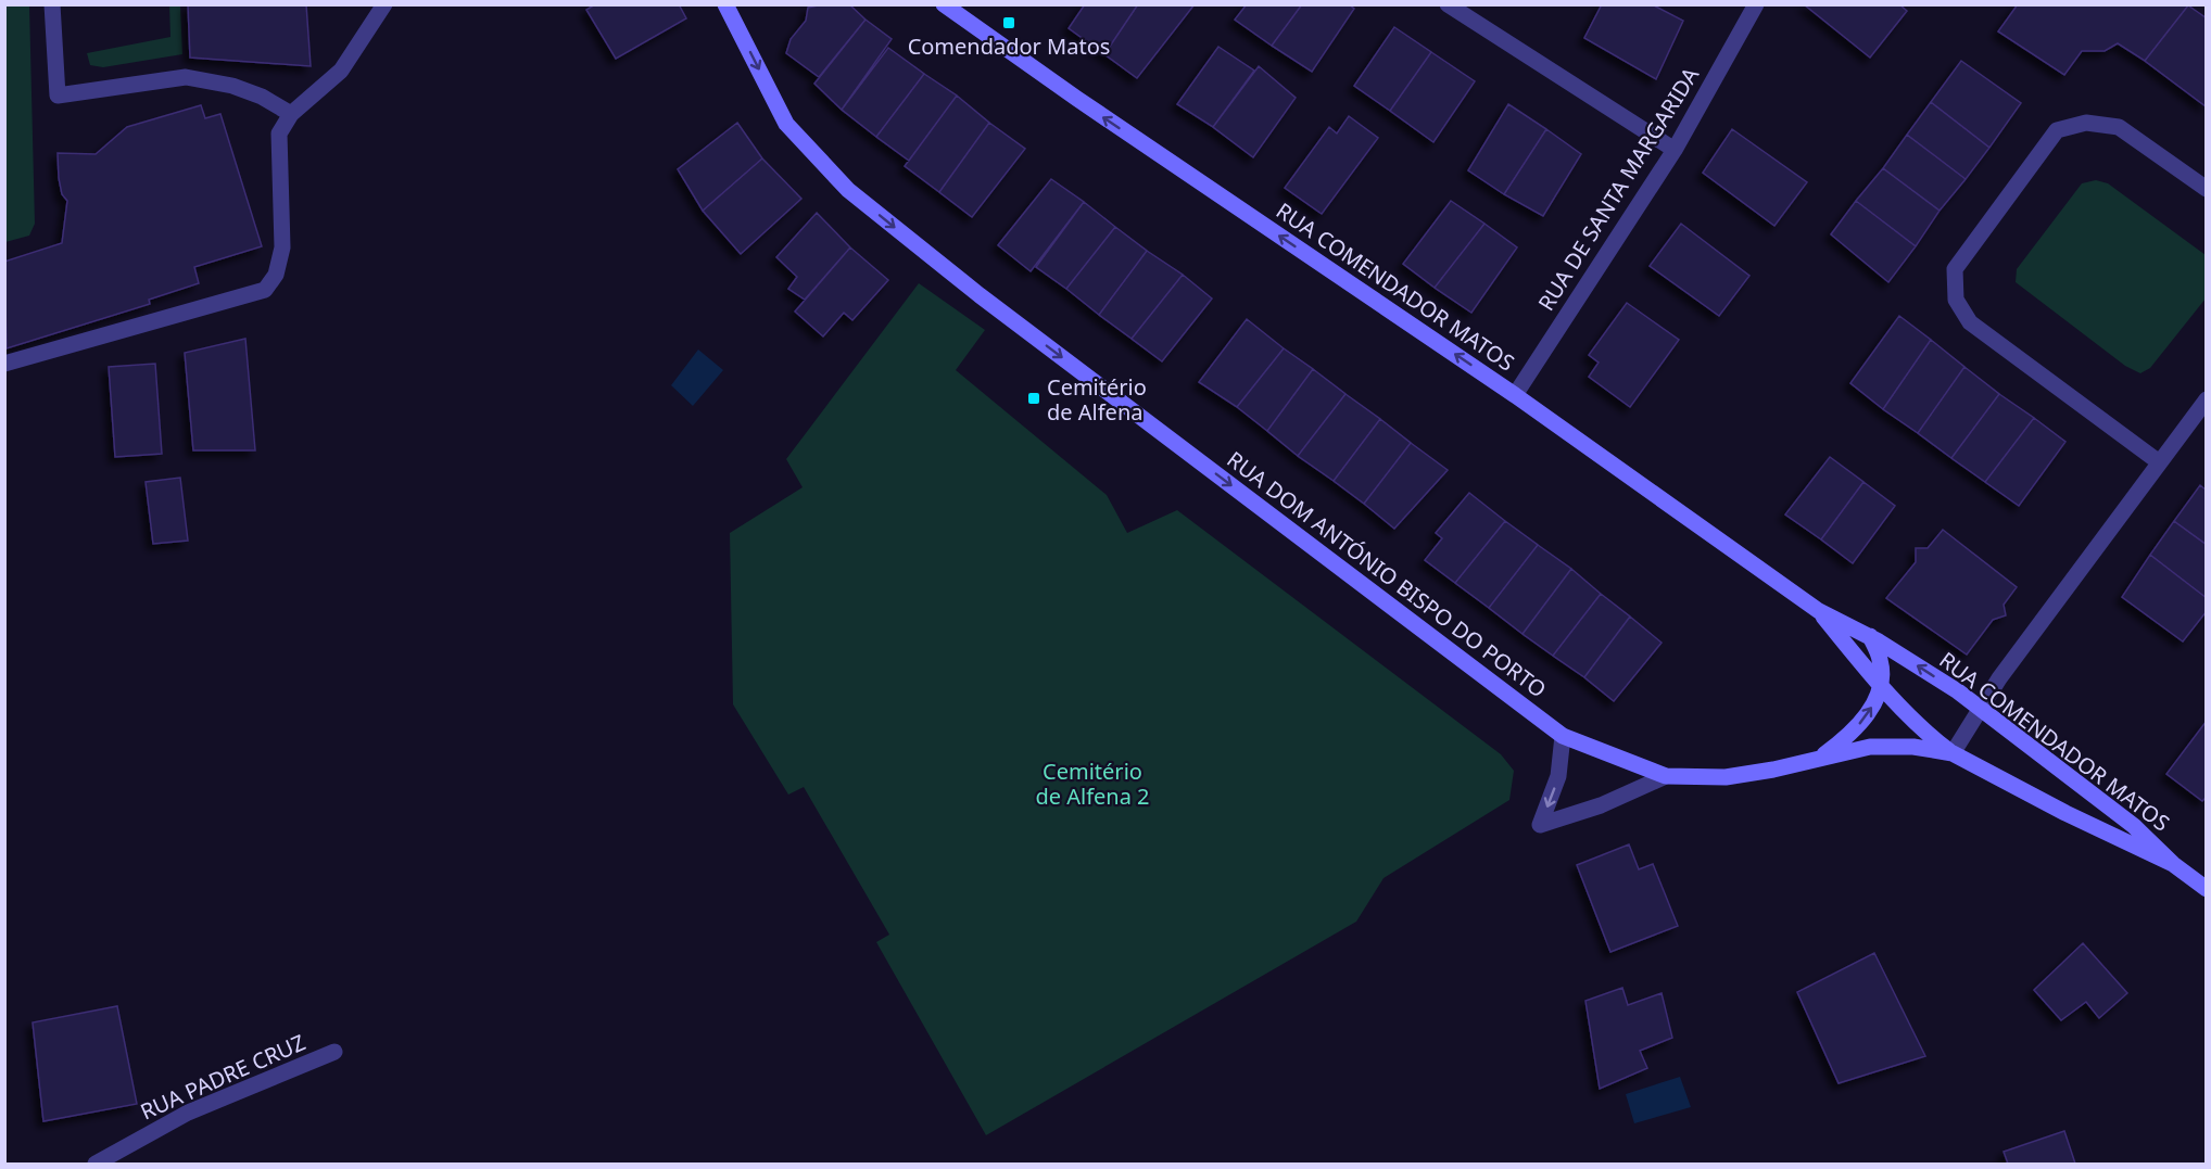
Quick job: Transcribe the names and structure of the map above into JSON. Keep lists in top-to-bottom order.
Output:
{
  "streets": {
    "street": [
      "RUA DE SANTA MARGARIDA",
      "RUA COMENDADOR MATOS",
      "RUA DOM ANTÓNIO BISPO DO PORTO",
      "RUA PADRE CRUZ"
    ]
  },
  "crossings": [
    ["RUA DE SANTA MARGARIDA", "RUA COMENDADOR MATOS"],
    ["RUA COMENDADOR MATOS", "RUA DOM ANTÓNIO BISPO DO PORTO"]
  ],
  "one_way": ["RUA COMENDADOR MATOS", "RUA DOM ANTÓNIO BISPO DO PORTO"],
  "parks": ["Cemitério de Alfena 2"],
  "places": {
    "transit": ["Comendador Matos", "Cemitério de Alfena"]
  }
}
